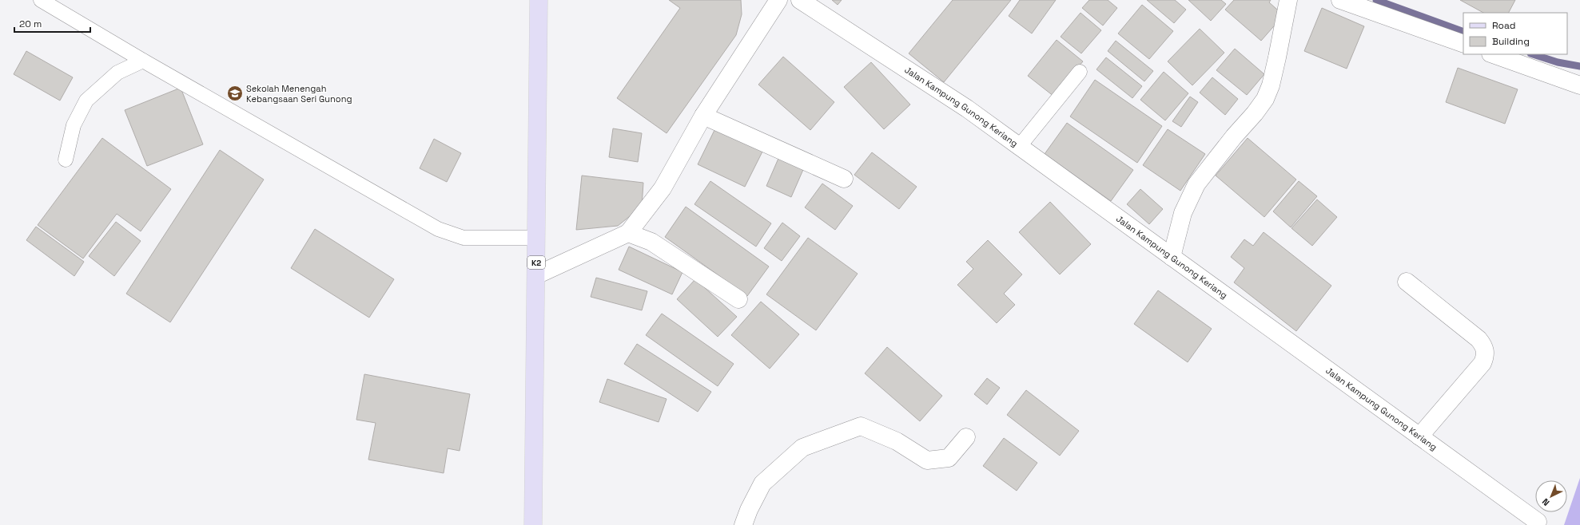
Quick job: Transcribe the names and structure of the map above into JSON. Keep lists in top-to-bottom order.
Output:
{
  "streets": {
    "main road": ["K2"],
    "street": ["Jalan Kampung Gunong Keriang"]
  },
  "places": {
    "school or university": ["Sekolah Menengah Kebangsaan Seri Gunong"]
  },
  "legend": ["Road", "Building"],
  "scale_bar": "20 m",
  "north": "bottom left"
}
